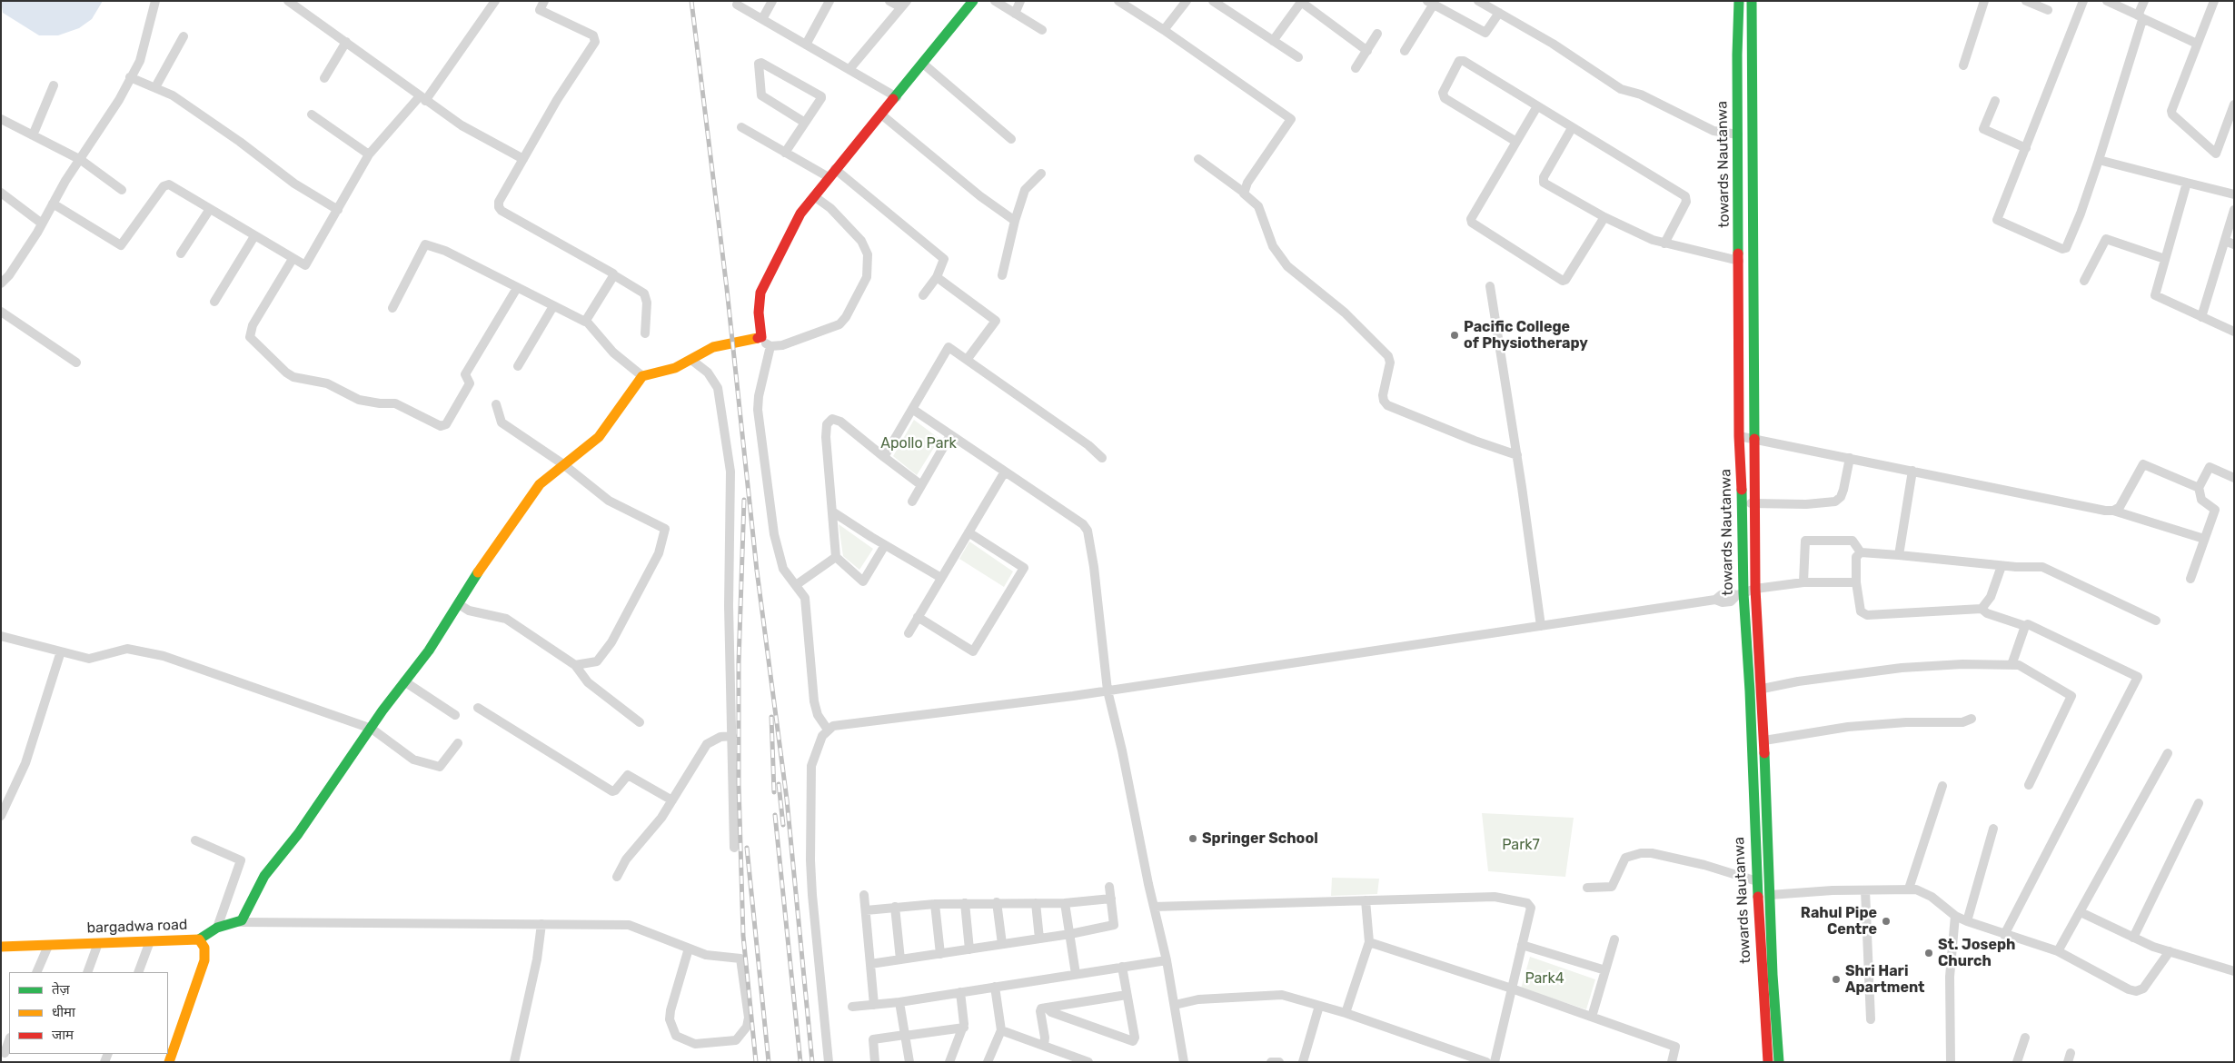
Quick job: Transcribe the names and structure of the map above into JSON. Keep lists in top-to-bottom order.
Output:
{
  "streets": {
    "main road": ["towards Nautanwa", "bargadwa road"]
  },
  "parks": ["Apollo Park", "Park7", "Park4"],
  "places": [
    "Pacific College of Physiotherapy",
    "Springer School",
    "Rahul Pipe Centre",
    "St. Joseph Church",
    "Shri Hari Apartment"
  ],
  "legend": ["तेज़", "धीमा", "जाम"]
}
